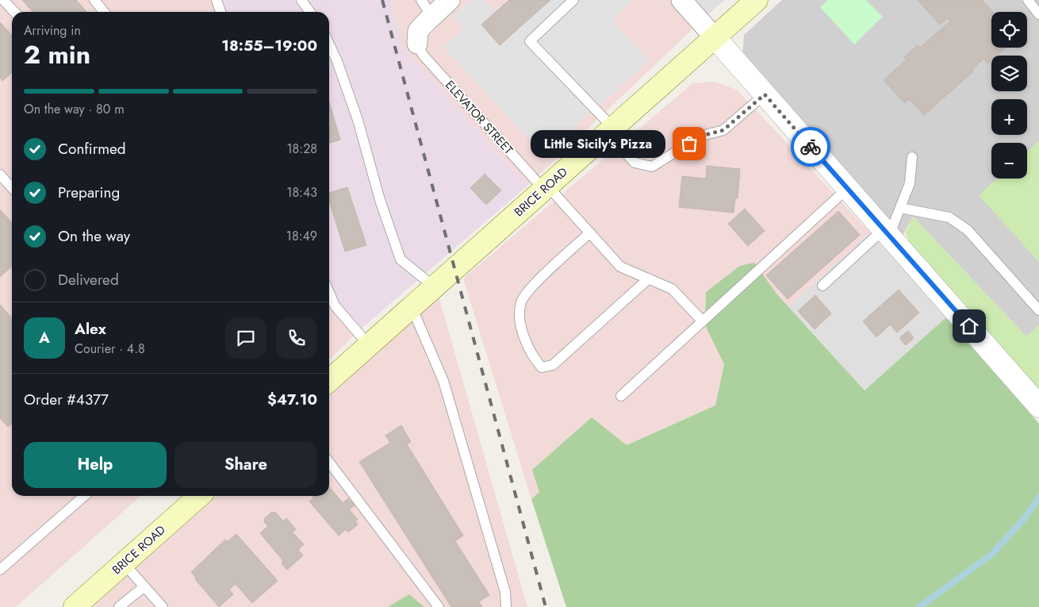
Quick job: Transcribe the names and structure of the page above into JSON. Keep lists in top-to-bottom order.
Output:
{
  "streets": {
    "main road": ["BRICE ROAD"],
    "lane": ["ELEVATOR STREET"]
  },
  "crossings": [
    ["ELEVATOR STREET", "BRICE ROAD"]
  ],
  "places": ["Little Sicily's Pizza"],
  "page": {
    "map_buttons": ["+", "−"],
    "heading": ["2 min", "Arriving in", "18:55–19:00"],
    "panel": [
      "Alex",
      "Courier · 4.8",
      "Order #4377",
      "$47.10"
    ],
    "bar": "On the way · 80 m",
    "list": [
      ["Confirmed", "18:28"],
      ["Preparing", "18:43"],
      ["On the way", "18:49"],
      "Delivered"
    ],
    "bubble": "Little Sicily's Pizza",
    "round": "A",
    "buttons": ["Help", "Share"]
  }
}
